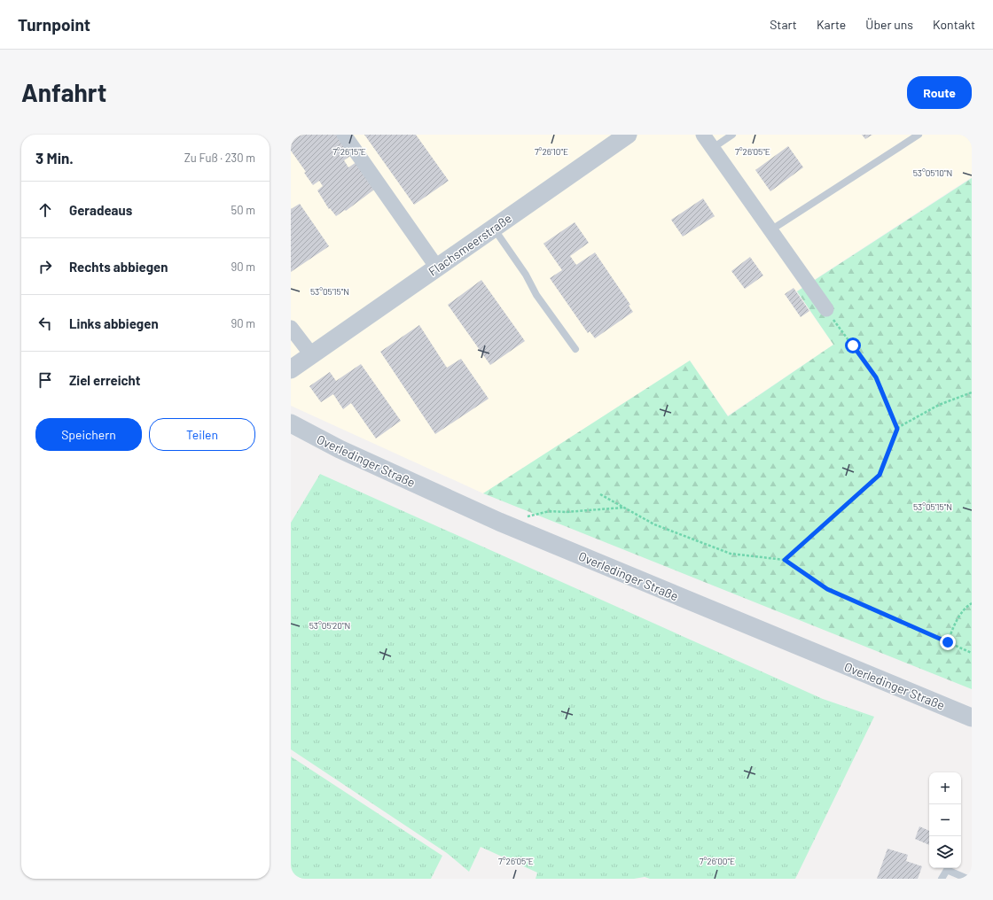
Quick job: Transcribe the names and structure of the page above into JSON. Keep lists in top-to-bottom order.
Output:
{
  "streets": {
    "street": ["Flachsmeerstraße", "Overledinger Straße"]
  },
  "page": {
    "header": "Turnpoint",
    "nav": [
      "Start",
      "Karte",
      "Über uns",
      "Kontakt"
    ],
    "buttons": [
      "Route",
      ["Speichern", "Teilen"]
    ],
    "title": "Anfahrt",
    "heading": ["3 Min.", "Zu Fuß · 230 m"],
    "list": [
      ["Geradeaus", "50 m"],
      ["Rechts abbiegen", "90 m"],
      ["Links abbiegen", "90 m"],
      "Ziel erreicht"
    ],
    "map_buttons": ["+", "−"]
  },
  "coordinates": [
    "7°26'15\"E",
    "7°26'10\"E",
    "7°26'05\"E",
    "53°05'10\"N",
    "53°05'15\"N",
    "53°05'20\"N",
    "7°26'00\"E"
  ]
}
